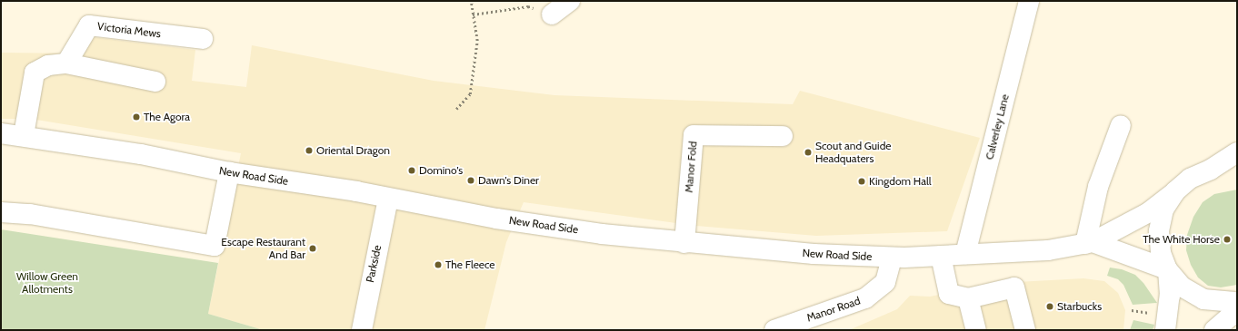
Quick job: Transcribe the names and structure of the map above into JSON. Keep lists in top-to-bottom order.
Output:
{
  "streets": {
    "main road": [
      "Victoria Mews",
      "Calverley Lane",
      "Manor Fold",
      "New Road Side",
      "Parkside",
      "Manor Road"
    ]
  },
  "crossings": [
    ["Calverley Lane", "New Road Side"],
    ["Manor Fold", "New Road Side"],
    ["New Road Side", "Parkside"],
    ["New Road Side", "Manor Road"]
  ],
  "parks": ["Willow Green Allotments"],
  "places": [
    "The Agora",
    "Oriental Dragon",
    "Scout and Guide Headquaters",
    "Domino's",
    "Dawn's Diner",
    "Kingdom Hall",
    "The White Horse",
    "Escape Restaurant And Bar",
    "The Fleece",
    "Starbucks"
  ]
}
